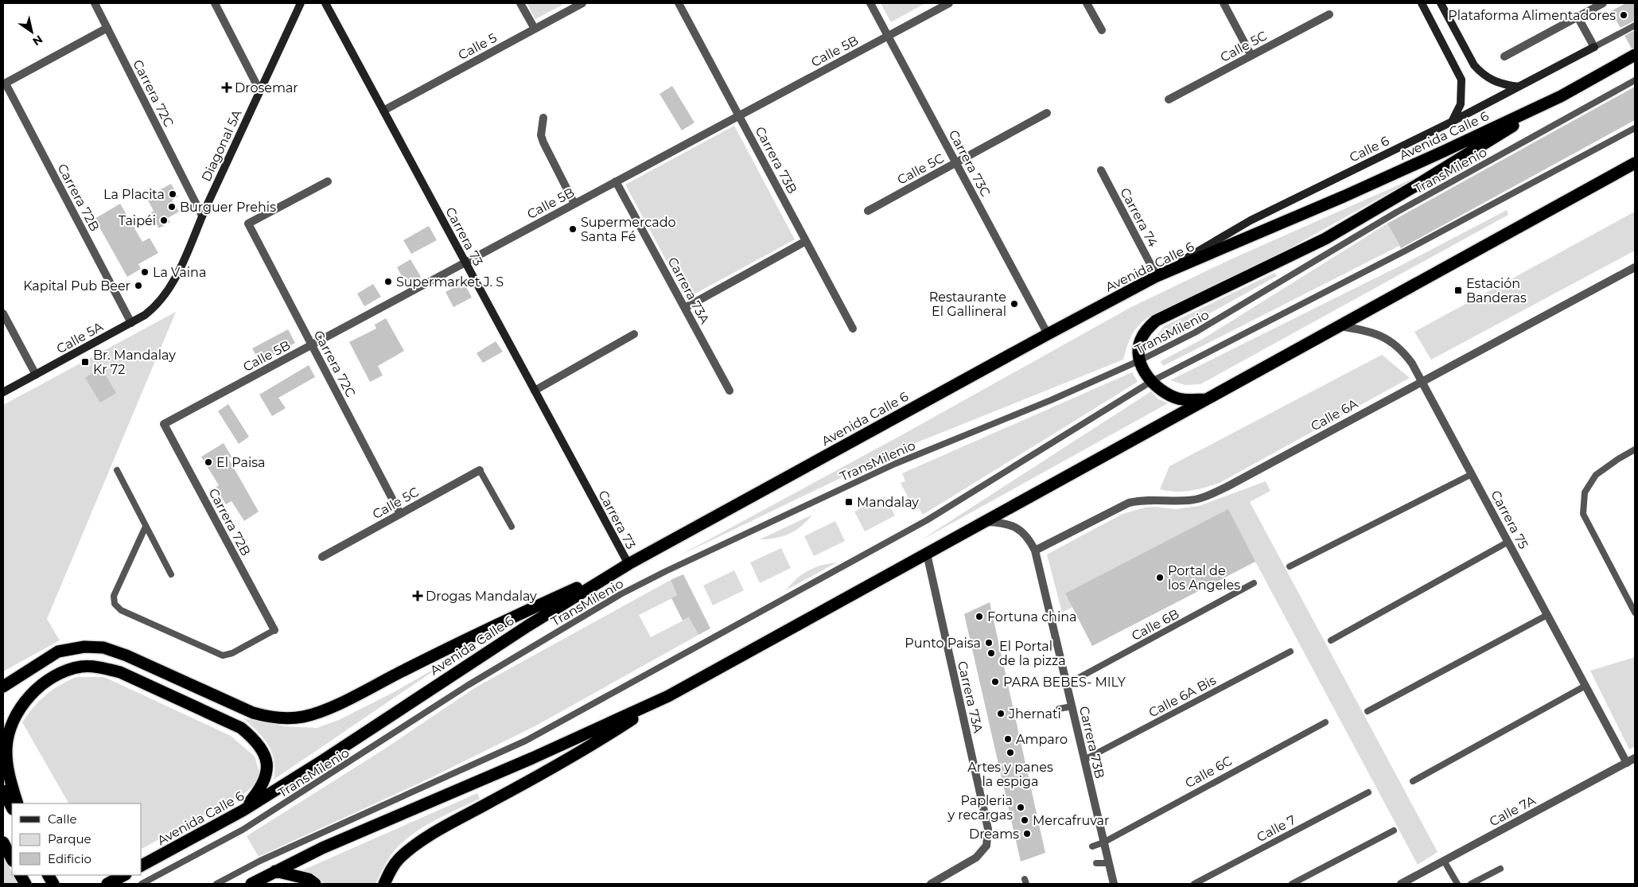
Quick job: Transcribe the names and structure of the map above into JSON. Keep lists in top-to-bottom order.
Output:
{
  "streets": {
    "highway": ["Avenida Calle 6"],
    "street": [
      "Calle 5",
      "Calle 5C",
      "Calle 5B",
      "Carrera 72C",
      "Diagonal 5A",
      "Calle 6",
      "Carrera 73B",
      "Carrera 73C",
      "Carrera 72B",
      "Carrera 74",
      "Carrera 73",
      "Carrera 73A",
      "Calle 5A",
      "Calle 6A",
      "Carrera 75",
      "Calle 7A"
    ],
    "lane": [
      "TransMilenio",
      "Calle 6B",
      "Calle 6A Bis",
      "Calle 6C",
      "Calle 7"
    ]
  },
  "crossings": [
    ["Calle 5", "Carrera 73"],
    ["Calle 5C", "Carrera 72C"],
    ["Calle 5C", "Carrera 73C"],
    ["Calle 5B", "Carrera 72C"],
    ["Calle 5B", "Carrera 73B"],
    ["Calle 5B", "Carrera 73C"],
    ["Calle 5B", "Carrera 72B"],
    ["Calle 5B", "Carrera 73"],
    ["Calle 5B", "Carrera 73A"],
    ["Carrera 72C", "Diagonal 5A"],
    ["Avenida Calle 6", "Calle 6"],
    ["Avenida Calle 6", "Carrera 73C"],
    ["Avenida Calle 6", "Carrera 74"],
    ["Avenida Calle 6", "Carrera 73"],
    ["Diagonal 5A", "Calle 5A"],
    ["Calle 6", "Carrera 74"],
    ["Carrera 73B", "Calle 6A"],
    ["Carrera 73B", "Calle 6B"],
    ["Carrera 73B", "Calle 6A Bis"],
    ["Carrera 73B", "Calle 6C"],
    ["Carrera 72B", "Calle 5A"],
    ["Calle 6A", "Carrera 75"],
    ["Carrera 75", "Calle 7A"]
  ],
  "places": {
    "other": [
      "Plataforma Alimentadores",
      "La Placita",
      "Burguer Prehis",
      "Taipéi",
      "Supermercado Santa Fé",
      "La Vaina",
      "Supermarket J. S",
      "Kapital Pub Beer",
      "Restaurante El Gallineral",
      "El Paisa",
      "Portal de los Angeles",
      "Fortuna china",
      "Punto Paisa",
      "El Portal de la pizza",
      "PARA BEBES- MILY",
      "Jhernati",
      "Amparo",
      "Artes y panes la espiga",
      "Papleria y recargas",
      "Mercafruvar",
      "Dreams"
    ],
    "health": ["Drosemar", "Drogas Mandalay"],
    "transit": ["Estación Banderas", "Br. Mandalay Kr 72", "Mandalay"]
  },
  "legend": ["Calle", "Parque", "Edificio"],
  "north": "bottom right"
}
